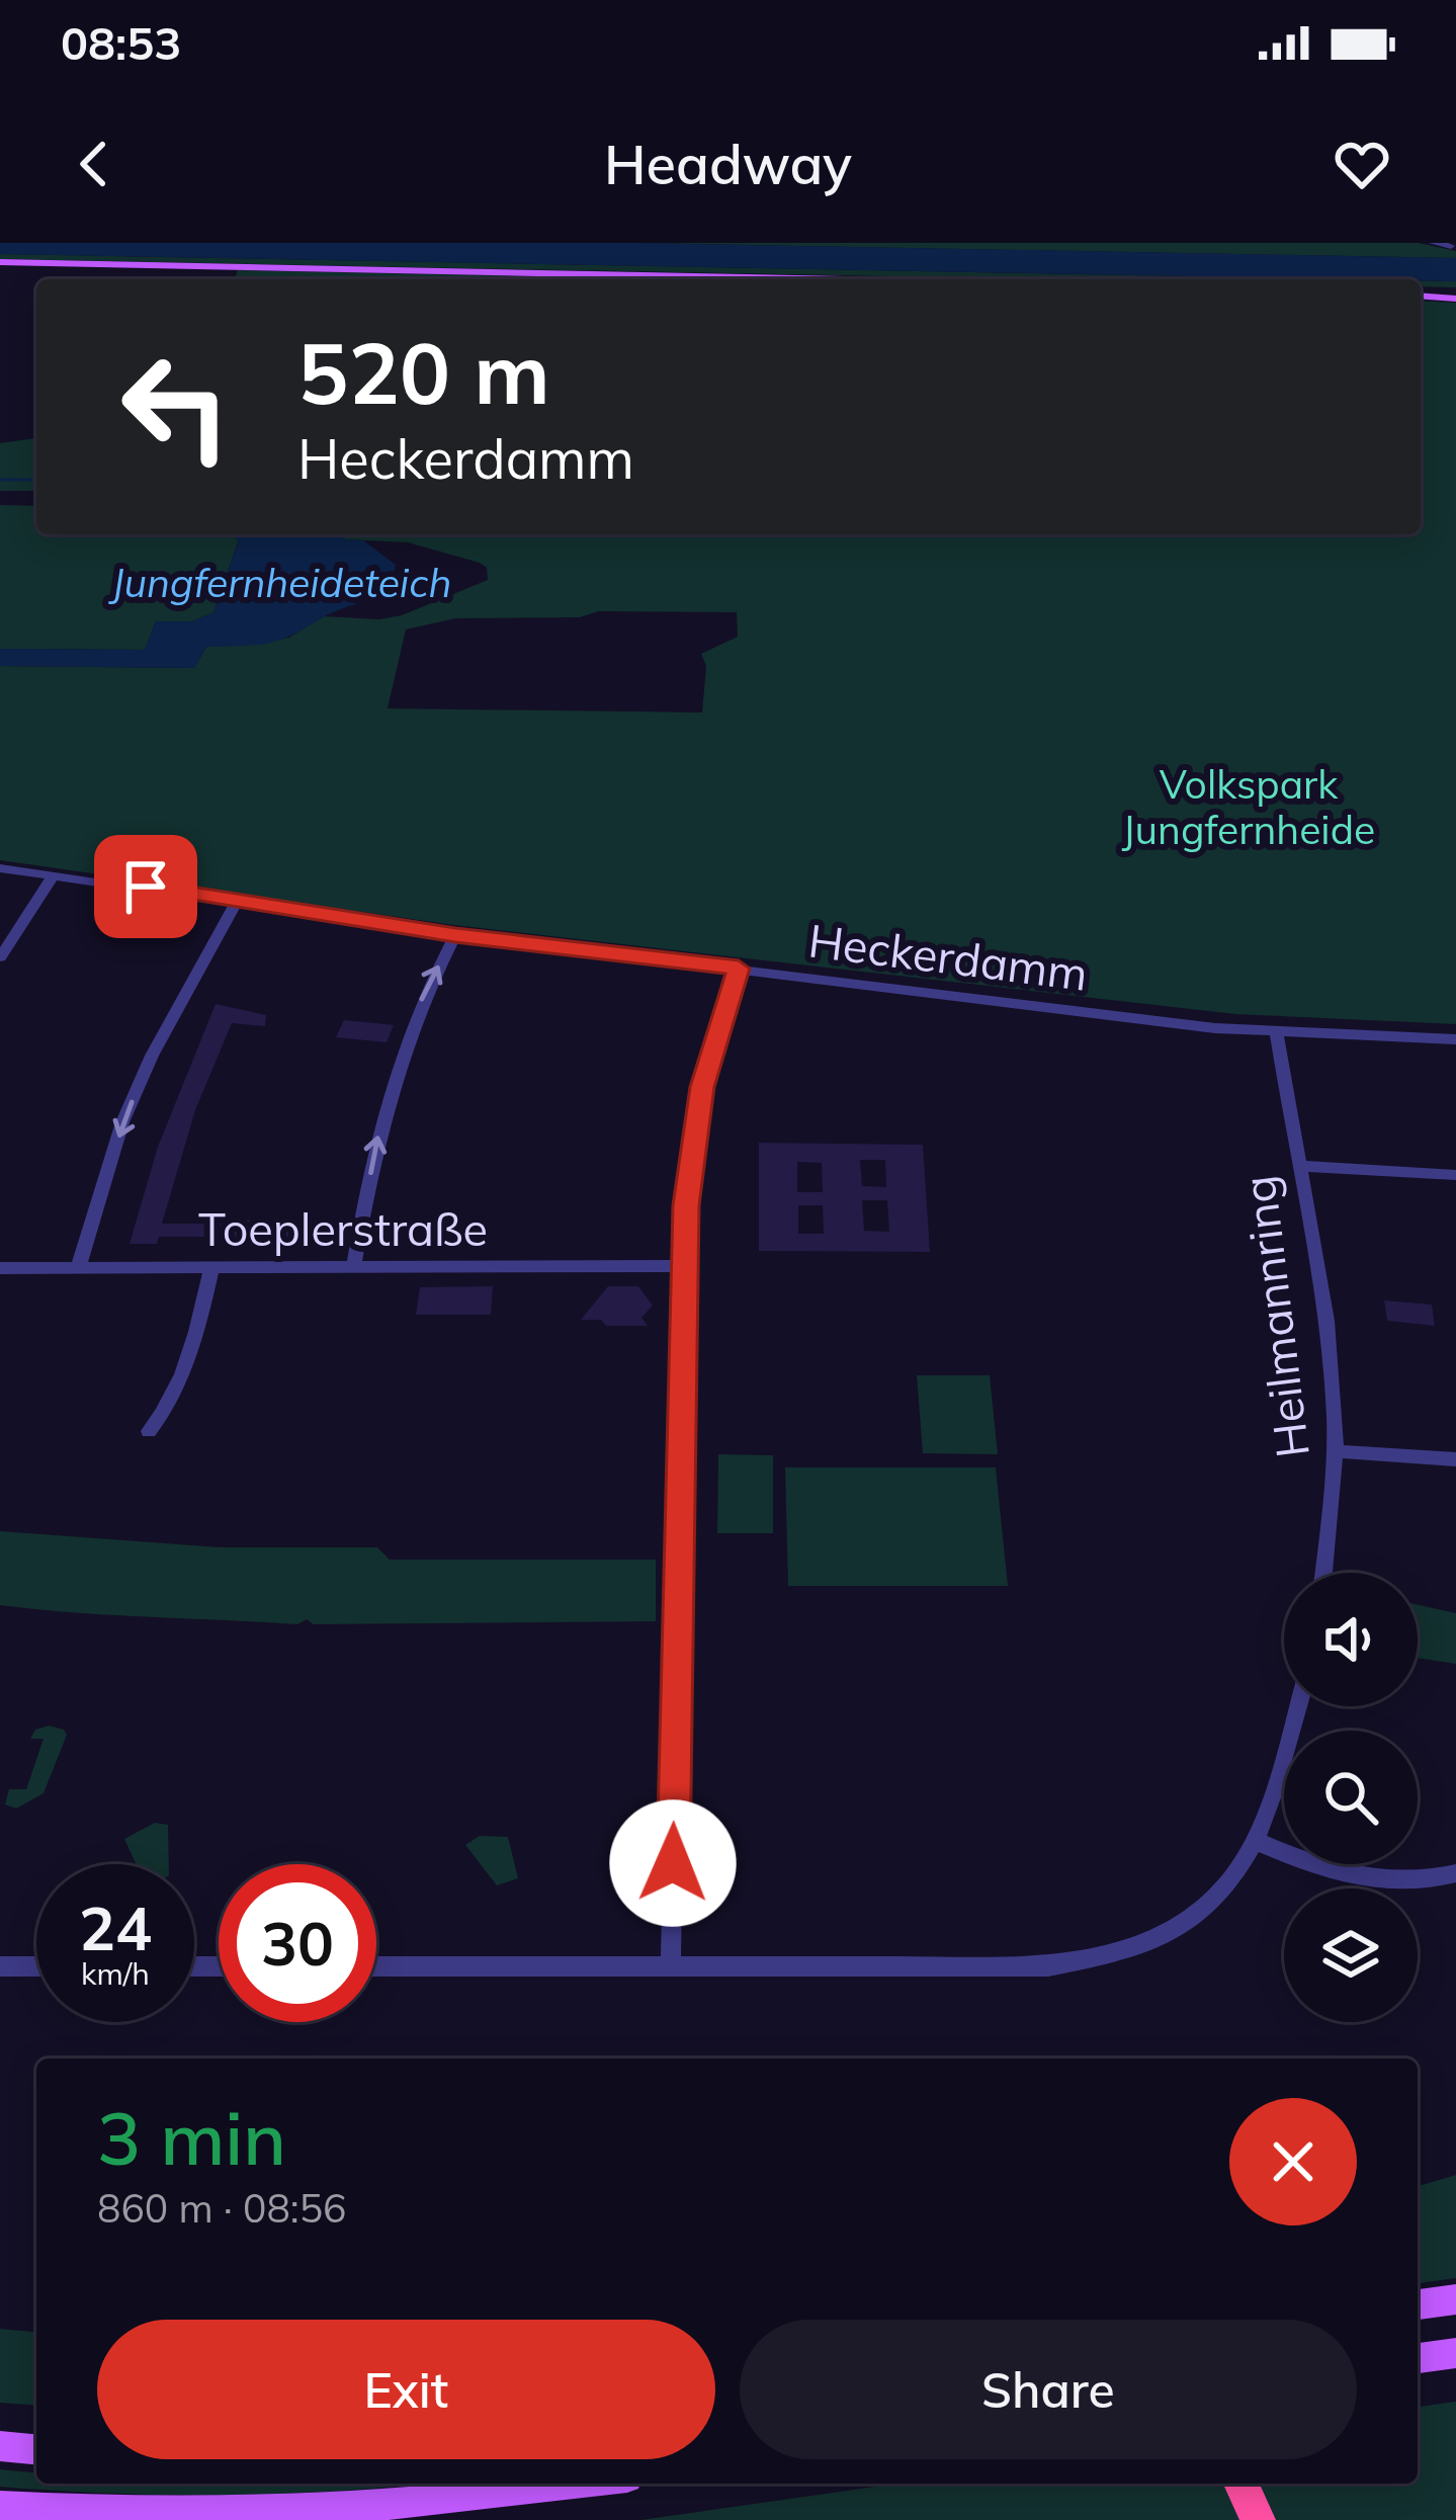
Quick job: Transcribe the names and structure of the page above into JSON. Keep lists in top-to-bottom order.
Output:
{
  "streets": {
    "street": ["Heckerdamm", "Toeplerstraße", "Heilmannring"]
  },
  "crossings": [
    ["Heckerdamm", "Heilmannring"]
  ],
  "water": ["Jungfernheideteich"],
  "parks": ["Volkspark Jungfernheide"],
  "page": {
    "status": "08:53",
    "header": "Headway",
    "turn": ["520 m", "Heckerdamm"],
    "speed": "24 km/h",
    "limit": "30",
    "heading": ["3 min", "860 m · 08:56"],
    "buttons": ["Exit", "Share"]
  }
}
